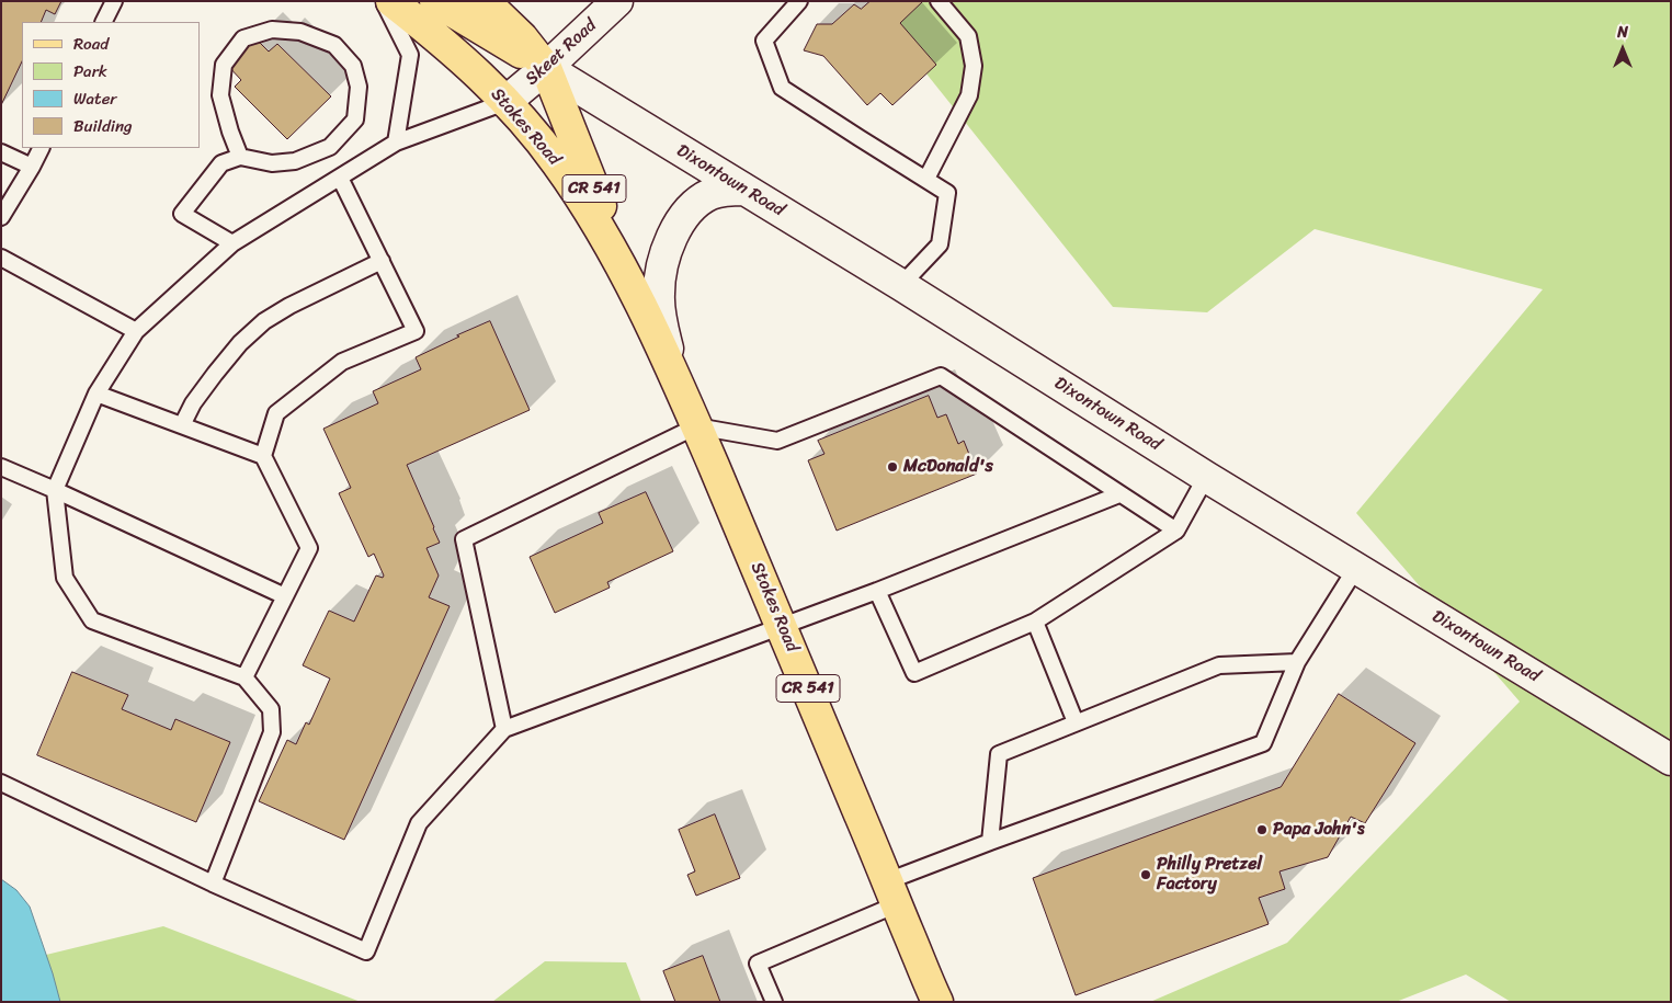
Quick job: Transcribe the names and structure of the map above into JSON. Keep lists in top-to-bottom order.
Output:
{
  "streets": {
    "main road": ["Stokes Road", "CR 541"],
    "street": ["Skeet Road", "Dixontown Road"]
  },
  "crossings": [
    ["Skeet Road", "Stokes Road"],
    ["Skeet Road", "Dixontown Road"],
    ["Stokes Road", "Dixontown Road"]
  ],
  "places": ["McDonald's", "Papa John's", "Philly Pretzel Factory"],
  "legend": [
    "Road",
    "Park",
    "Water",
    "Building"
  ],
  "north": "top"
}
